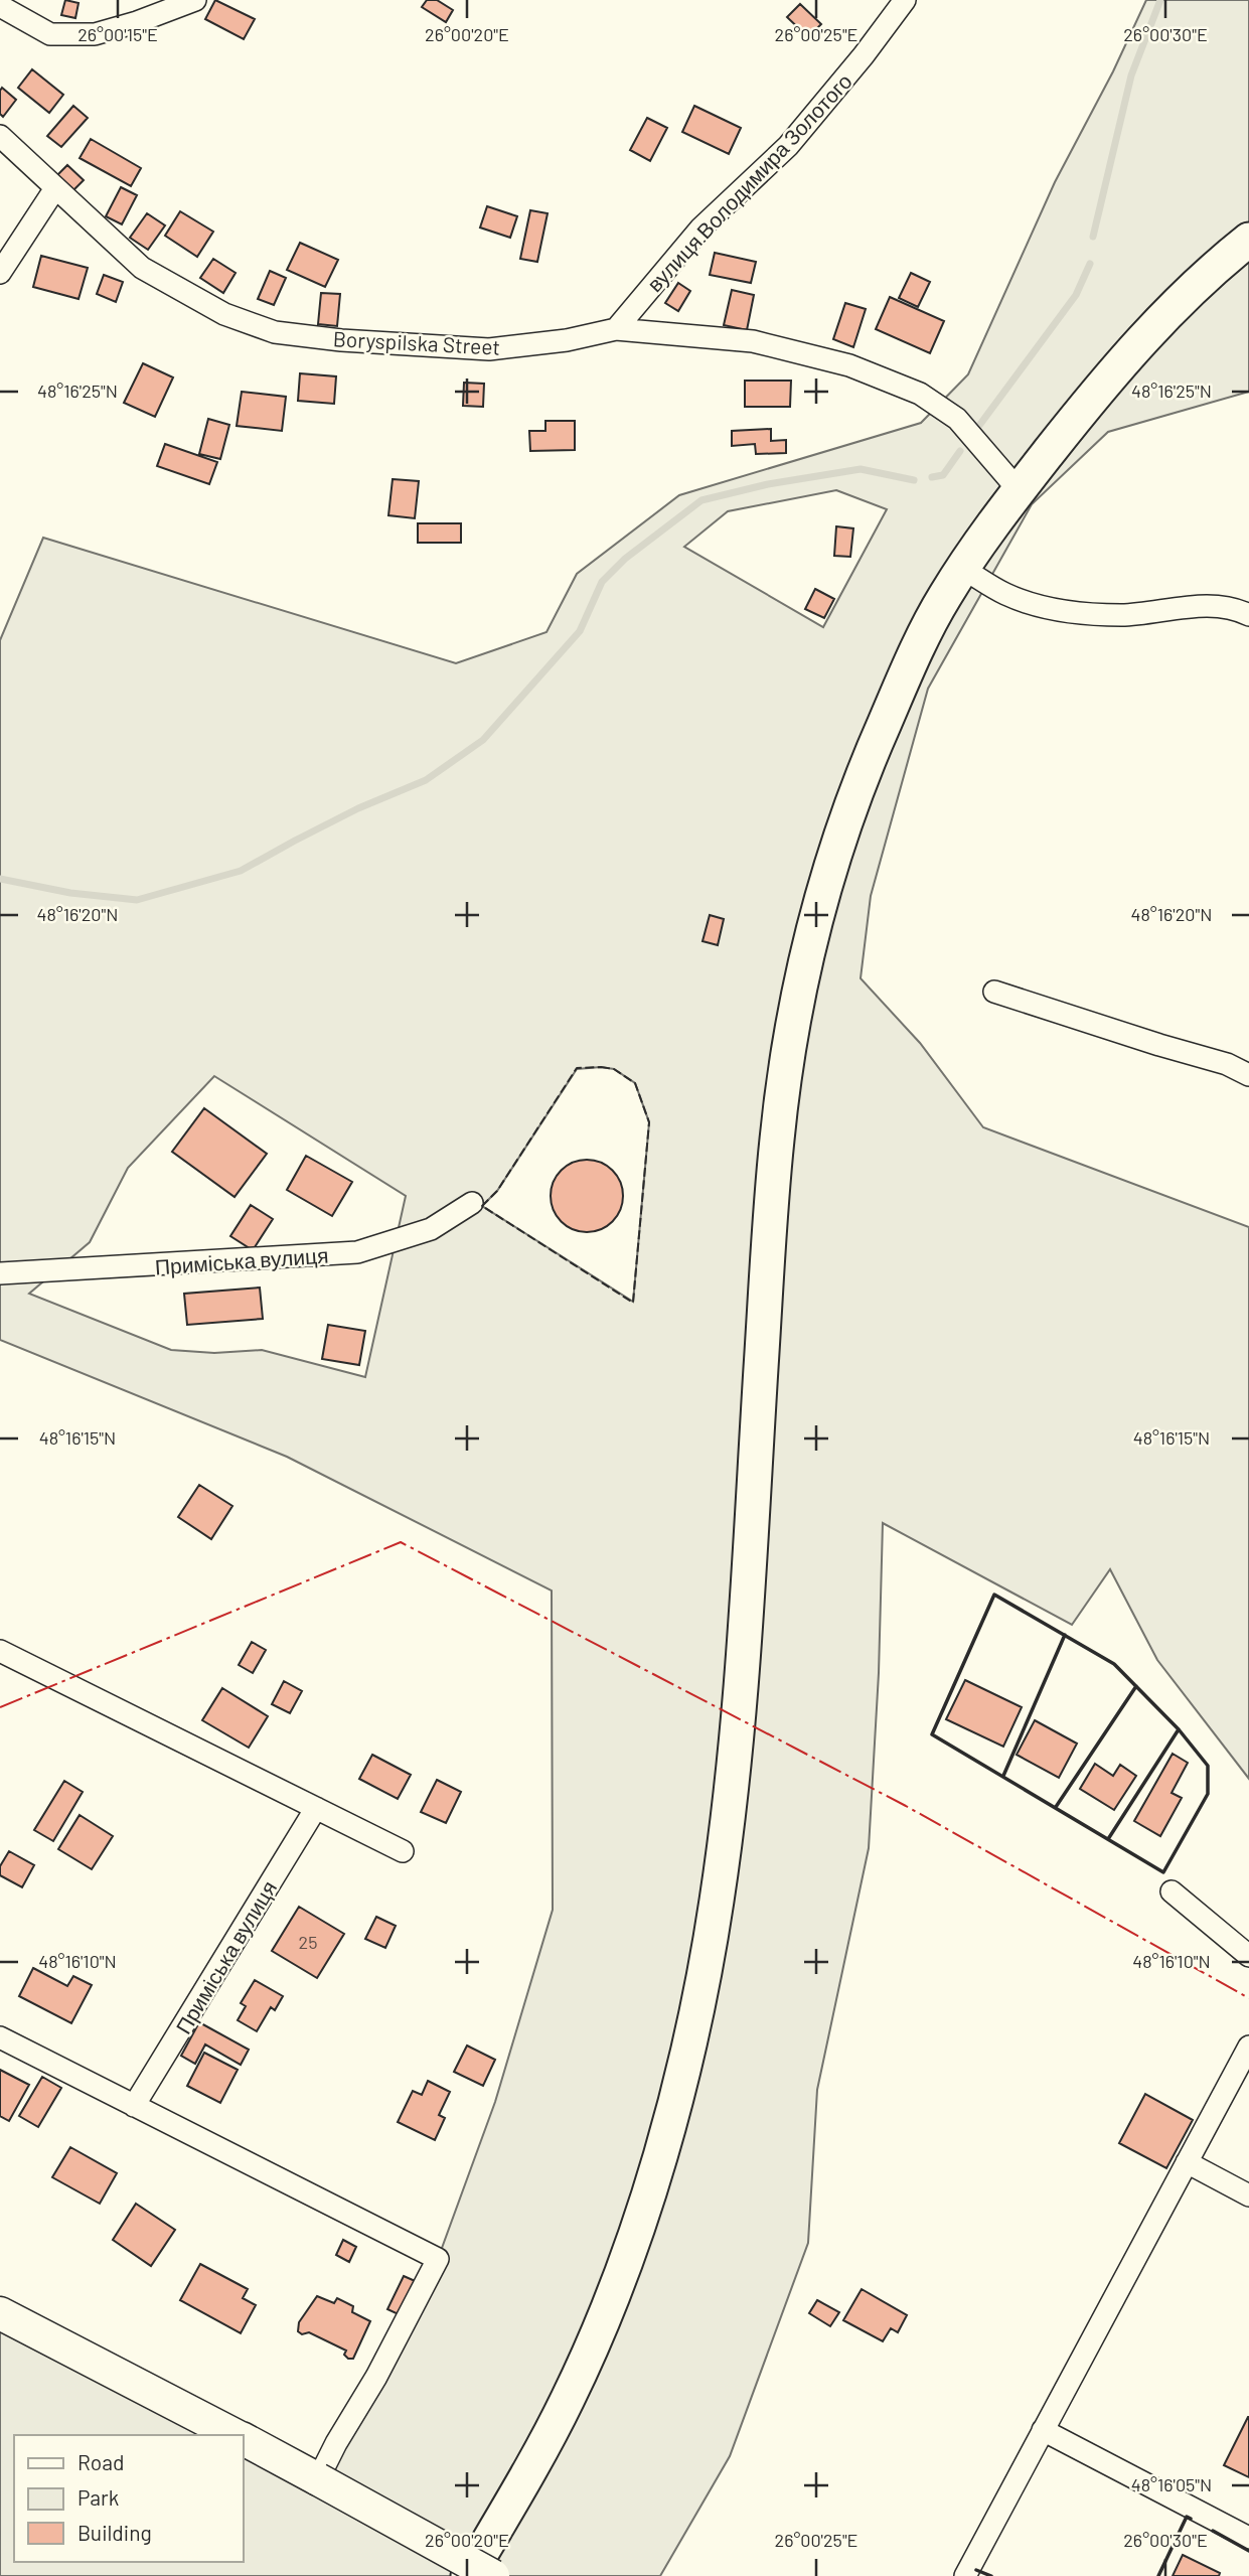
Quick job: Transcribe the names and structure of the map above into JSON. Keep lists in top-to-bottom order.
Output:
{
  "streets": {
    "street": ["вулиця Володимира Золотого", "Boryspilska Street", "Приміська вулиця"]
  },
  "crossings": [
    ["вулиця Володимира Золотого", "Boryspilska Street"]
  ],
  "house_numbers": ["25"],
  "legend": ["Road", "Park", "Building"],
  "coordinates": [
    "26°00'15\"E",
    "26°00'20\"E",
    "26°00'25\"E",
    "26°00'30\"E",
    "48°16'25\"N",
    "48°16'20\"N",
    "48°16'15\"N",
    "48°16'10\"N",
    "48°16'05\"N"
  ]
}
